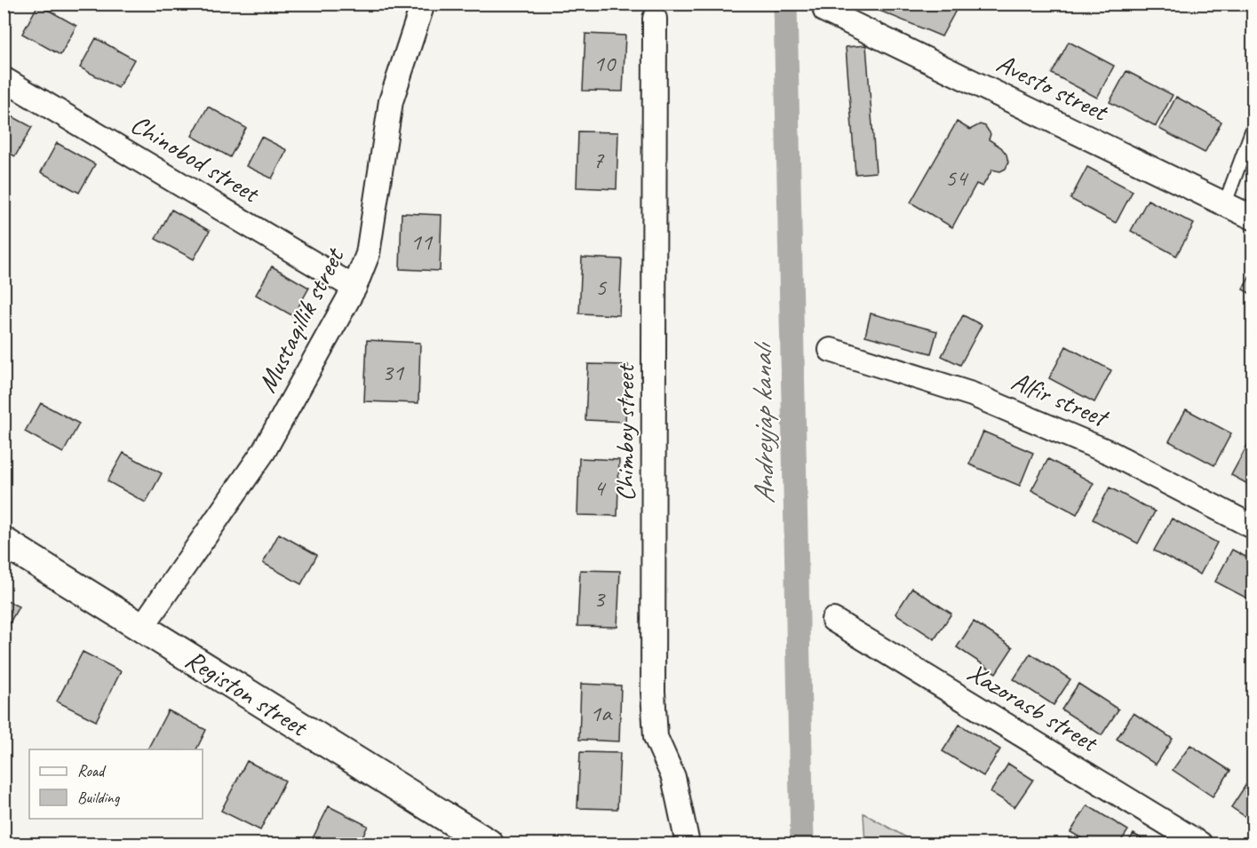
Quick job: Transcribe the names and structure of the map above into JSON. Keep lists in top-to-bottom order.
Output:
{
  "streets": {
    "street": [
      "Avesto street",
      "Chinobod street",
      "Mustaqillik street",
      "Alfir street",
      "Chimboy street",
      "Registon street",
      "Xazorasb street"
    ]
  },
  "crossings": [
    ["Chinobod street", "Mustaqillik street"],
    ["Mustaqillik street", "Registon street"]
  ],
  "water": ["Andreyjap kanalı"],
  "house_numbers": [
    "10",
    "7",
    "54",
    "11",
    "5",
    "31",
    "4",
    "3",
    "1a"
  ],
  "legend": ["Road", "Building"]
}
